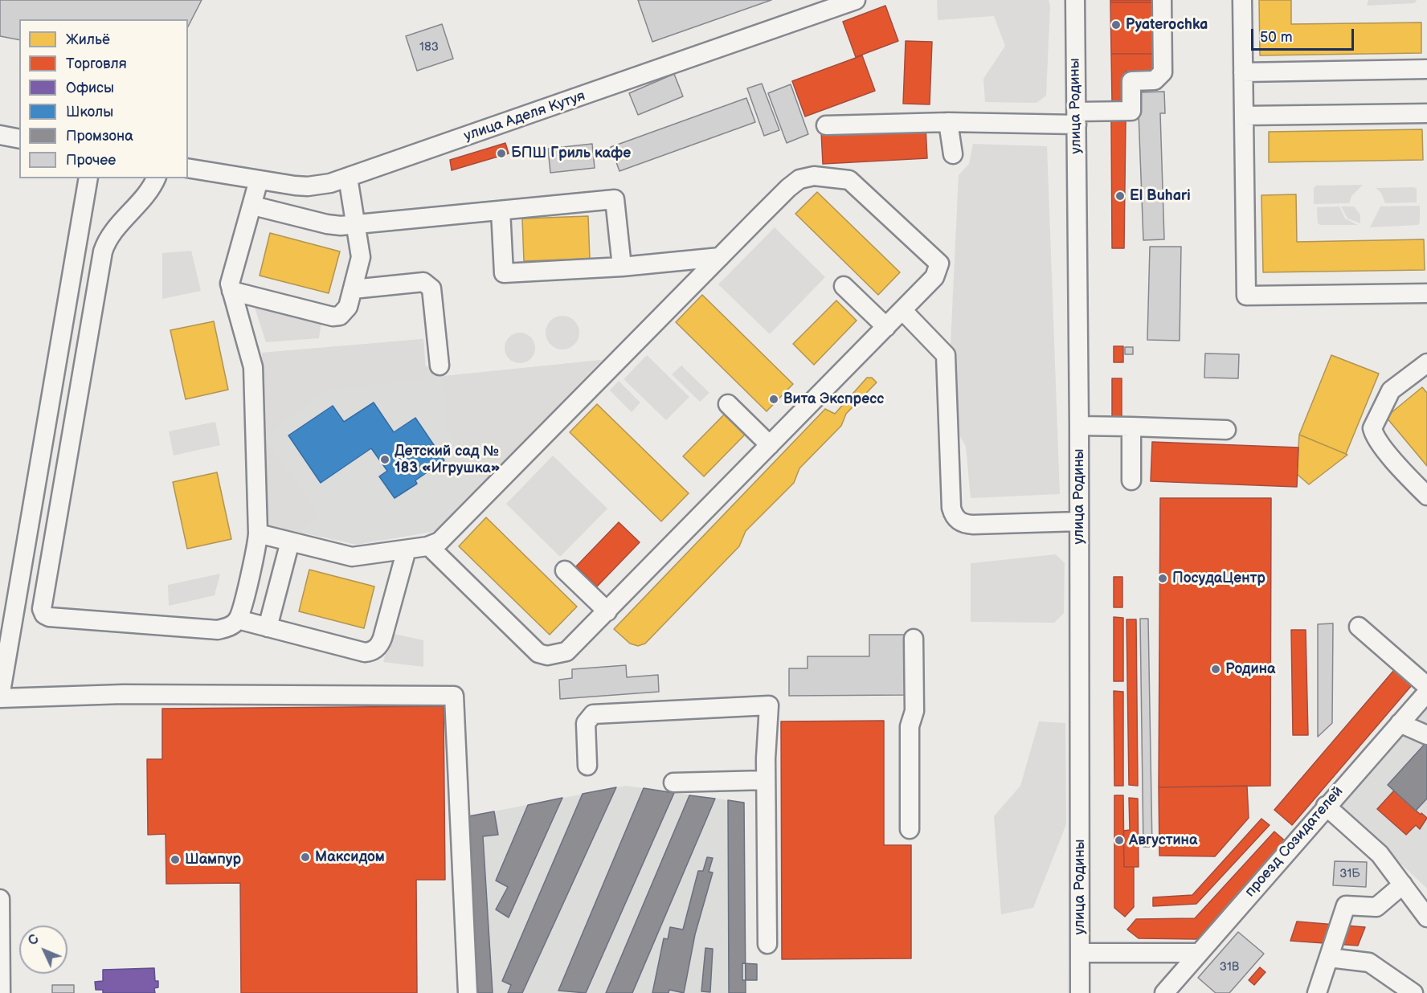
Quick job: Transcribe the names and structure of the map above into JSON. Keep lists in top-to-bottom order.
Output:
{
  "streets": {
    "street": ["улица Родины", "улица Аделя Кутуя", "проезд Созидателей"]
  },
  "places": [
    "Pyaterochka",
    "БПШ Гриль кафе",
    "El Buhari",
    "Вита Экспресс",
    "Детский сад № 183 «Игрушка»",
    "ПосудаЦентр",
    "Родина",
    "Августина",
    "Максидом",
    "Шампур"
  ],
  "house_numbers": ["183", "31Б", "31В"],
  "legend": [
    "Жильё",
    "Торговля",
    "Офисы",
    "Школы",
    "Промзона",
    "Прочее"
  ],
  "scale_bar": "50 m",
  "north": "top left"
}
